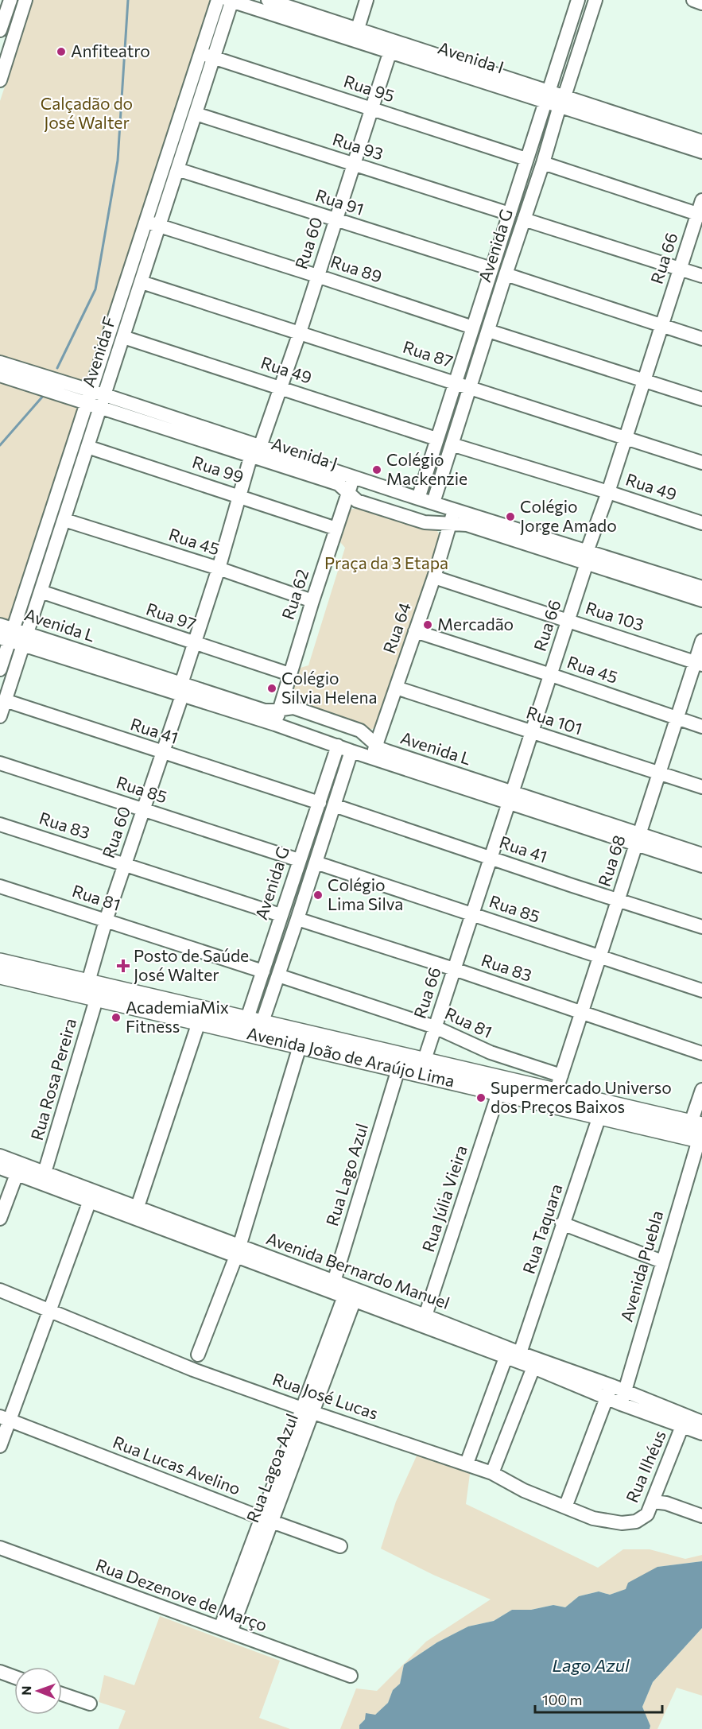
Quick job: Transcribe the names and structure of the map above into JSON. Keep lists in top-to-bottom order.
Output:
{
  "streets": {
    "main road": ["Avenida João de Araújo Lima"],
    "street": [
      "Avenida I",
      "Rua 95",
      "Rua 93",
      "Rua 91",
      "Rua 60",
      "Avenida G",
      "Rua 66",
      "Rua 89",
      "Avenida F",
      "Rua 87",
      "Rua 49",
      "Avenida J",
      "Rua 99",
      "Rua 45",
      "Rua 62",
      "Rua 97",
      "Rua 103",
      "Avenida L",
      "Rua 64",
      "Rua 101",
      "Rua 41",
      "Rua 85",
      "Rua 83",
      "Rua 68",
      "Rua 81",
      "Rua Rosa Pereira",
      "Rua Lago Azul",
      "Rua Júlia Vieira",
      "Rua Taquara",
      "Avenida Puebla",
      "Avenida Bernardo Manuel",
      "Rua José Lucas",
      "Rua Lucas Avelino",
      "Rua Ilhéus",
      "Rua Lagoa Azul",
      "Rua Dezenove de Março"
    ]
  },
  "crossings": [
    ["Avenida I", "Rua 60"],
    ["Avenida I", "Avenida G"],
    ["Avenida I", "Avenida F"],
    ["Rua 95", "Rua 60"],
    ["Rua 95", "Avenida G"],
    ["Rua 95", "Avenida F"],
    ["Rua 93", "Rua 60"],
    ["Rua 93", "Avenida G"],
    ["Rua 93", "Avenida F"],
    ["Rua 91", "Rua 60"],
    ["Rua 91", "Avenida G"],
    ["Rua 91", "Avenida F"],
    ["Rua 60", "Rua 89"],
    ["Rua 60", "Rua 87"],
    ["Rua 60", "Rua 49"],
    ["Rua 60", "Avenida J"],
    ["Rua 60", "Rua 99"],
    ["Rua 60", "Rua 45"],
    ["Rua 60", "Rua 97"],
    ["Rua 60", "Avenida L"],
    ["Rua 60", "Rua 41"],
    ["Rua 60", "Rua 85"],
    ["Rua 60", "Rua 83"],
    ["Rua 60", "Rua 81"],
    ["Rua 60", "Avenida João de Araújo Lima"],
    ["Avenida G", "Rua 89"],
    ["Avenida G", "Rua 87"],
    ["Avenida G", "Rua 49"],
    ["Avenida G", "Avenida J"],
    ["Avenida G", "Avenida L"],
    ["Avenida G", "Rua 41"],
    ["Avenida G", "Rua 85"],
    ["Avenida G", "Rua 83"],
    ["Avenida G", "Rua 81"],
    ["Avenida G", "Avenida João de Araújo Lima"],
    ["Rua 66", "Rua 87"],
    ["Rua 66", "Rua 49"],
    ["Rua 66", "Avenida J"],
    ["Rua 66", "Rua 45"],
    ["Rua 66", "Rua 103"],
    ["Rua 66", "Avenida L"],
    ["Rua 66", "Rua 101"],
    ["Rua 66", "Rua 41"],
    ["Rua 66", "Rua 85"],
    ["Rua 66", "Rua 83"],
    ["Rua 66", "Rua 81"],
    ["Rua 66", "Avenida João de Araújo Lima"],
    ["Rua 89", "Avenida F"],
    ["Avenida F", "Rua 87"],
    ["Avenida F", "Rua 49"],
    ["Avenida F", "Avenida J"],
    ["Avenida F", "Rua 99"],
    ["Avenida F", "Rua 45"],
    ["Avenida F", "Rua 97"],
    ["Avenida F", "Avenida L"],
    ["Avenida F", "Rua 41"],
    ["Avenida J", "Rua 62"],
    ["Avenida J", "Rua 64"],
    ["Rua 99", "Rua 62"],
    ["Rua 45", "Rua 62"],
    ["Rua 45", "Rua 64"],
    ["Rua 45", "Rua 68"],
    ["Rua 62", "Rua 97"],
    ["Rua 62", "Avenida L"],
    ["Rua 103", "Rua 64"],
    ["Rua 103", "Rua 68"],
    ["Avenida L", "Rua 64"],
    ["Avenida L", "Rua 68"],
    ["Rua 64", "Rua 101"],
    ["Rua 101", "Rua 68"],
    ["Rua 41", "Rua 68"],
    ["Rua 85", "Rua 68"],
    ["Rua 83", "Rua 68"],
    ["Rua 68", "Rua 81"],
    ["Rua 68", "Avenida João de Araújo Lima"],
    ["Avenida João de Araújo Lima", "Rua Rosa Pereira"],
    ["Avenida João de Araújo Lima", "Rua Lago Azul"],
    ["Avenida João de Araújo Lima", "Rua Júlia Vieira"],
    ["Avenida João de Araújo Lima", "Rua Taquara"],
    ["Avenida João de Araújo Lima", "Avenida Puebla"],
    ["Rua Rosa Pereira", "Avenida Bernardo Manuel"],
    ["Rua Lago Azul", "Avenida Bernardo Manuel"],
    ["Rua Júlia Vieira", "Avenida Bernardo Manuel"],
    ["Rua Taquara", "Avenida Bernardo Manuel"],
    ["Avenida Puebla", "Avenida Bernardo Manuel"],
    ["Avenida Bernardo Manuel", "Rua Ilhéus"],
    ["Avenida Bernardo Manuel", "Rua Lagoa Azul"],
    ["Rua José Lucas", "Rua Ilhéus"],
    ["Rua José Lucas", "Rua Lagoa Azul"],
    ["Rua Lucas Avelino", "Rua Lagoa Azul"],
    ["Rua Lagoa Azul", "Rua Dezenove de Março"]
  ],
  "water": ["Lago Azul"],
  "parks": ["Calçadão do José Walter", "Praça da 3 Etapa"],
  "places": {
    "other": [
      "Anfiteatro",
      "Colégio Mackenzie",
      "Colégio Jorge Amado",
      "Mercadão",
      "Colégio Silvia Helena",
      "Colégio Lima Silva",
      "AcademiaMix Fitness",
      "Supermercado Universo dos Preços Baixos"
    ],
    "health": ["Posto de Saúde José Walter"]
  },
  "scale_bar": "100 m",
  "north": "left"
}
